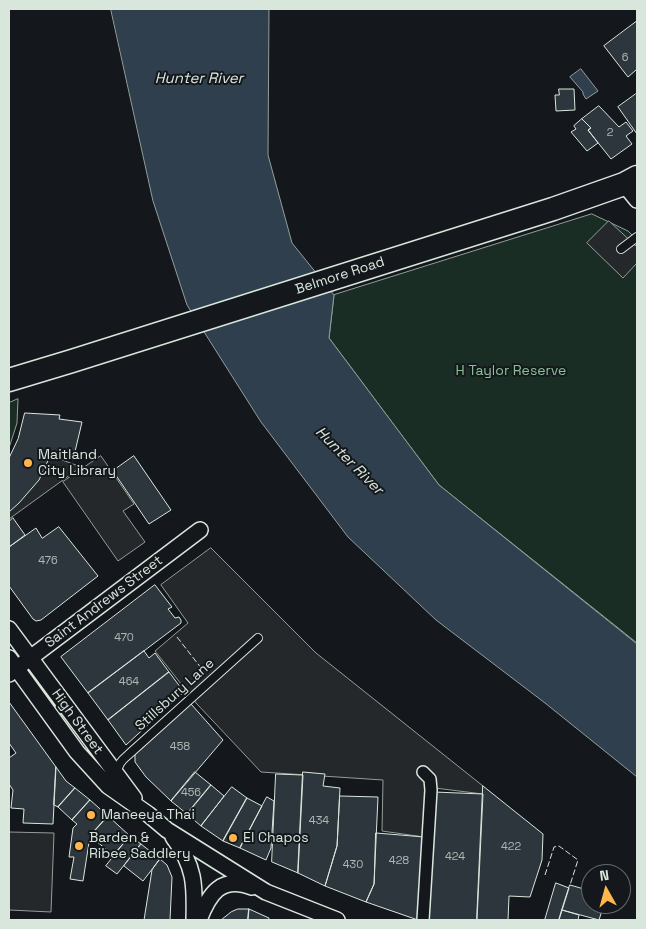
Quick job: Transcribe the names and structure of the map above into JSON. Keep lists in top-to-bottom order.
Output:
{
  "streets": {
    "main road": ["Belmore Road"],
    "street": ["Saint Andrews Street", "High Street"],
    "lane": ["Stillsbury Lane"]
  },
  "crossings": [
    ["Saint Andrews Street", "High Street"],
    ["Stillsbury Lane", "High Street"]
  ],
  "water": ["Hunter River"],
  "parks": ["H Taylor Reserve"],
  "places": [
    "Maitland City Library",
    "Maneeya Thai",
    "El Chapos",
    "Barden & Ribee Saddlery"
  ],
  "house_numbers": [
    "6",
    "2",
    "476",
    "470",
    "464",
    "458",
    "456",
    "434",
    "422",
    "424",
    "428",
    "430"
  ],
  "north": "top"
}
